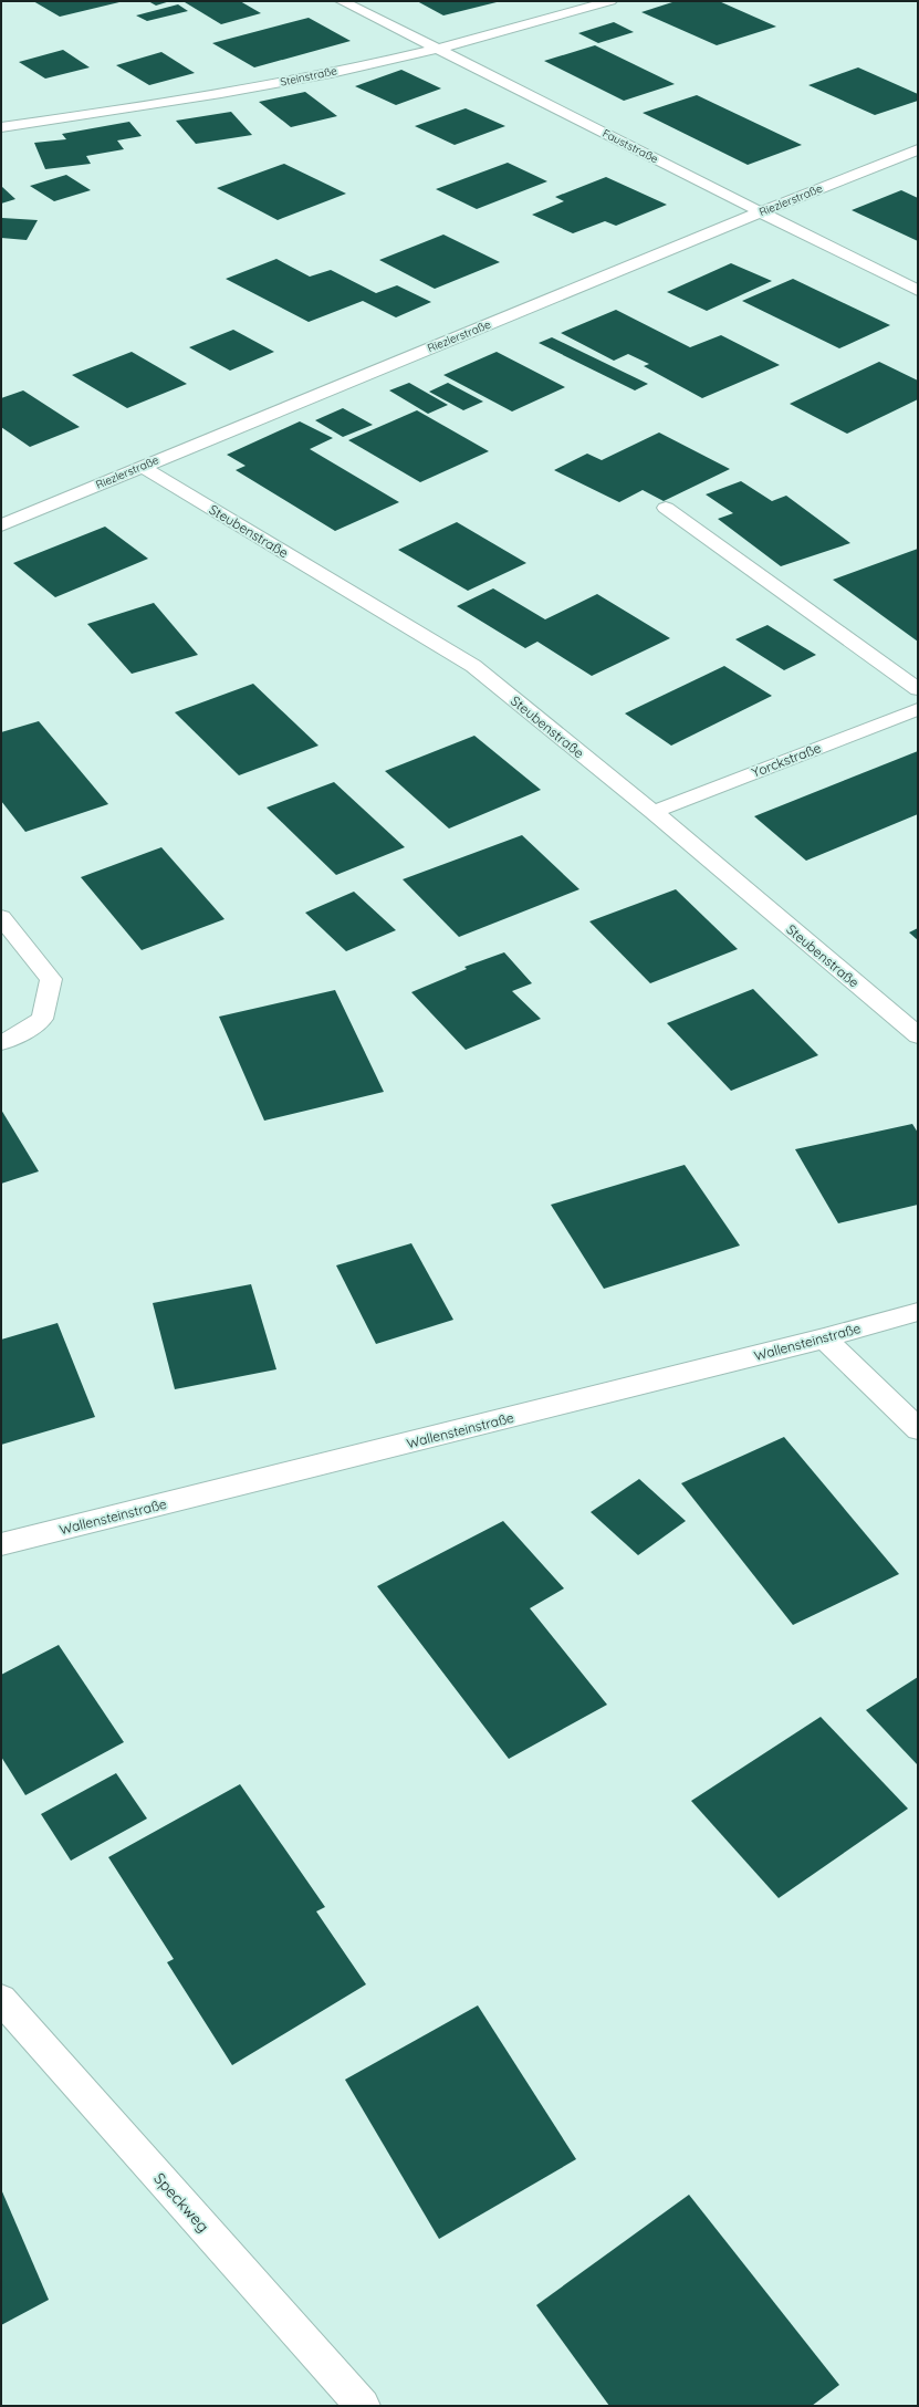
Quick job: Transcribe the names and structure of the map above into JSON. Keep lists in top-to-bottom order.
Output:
{
  "streets": {
    "street": [
      "Steinstraße",
      "Fauststraße",
      "Riezlerstraße",
      "Steubenstraße",
      "Yorckstraße",
      "Wallensteinstraße",
      "Speckweg"
    ]
  },
  "crossings": [
    ["Steinstraße", "Fauststraße"],
    ["Fauststraße", "Riezlerstraße"],
    ["Riezlerstraße", "Steubenstraße"],
    ["Steubenstraße", "Yorckstraße"]
  ]
}
